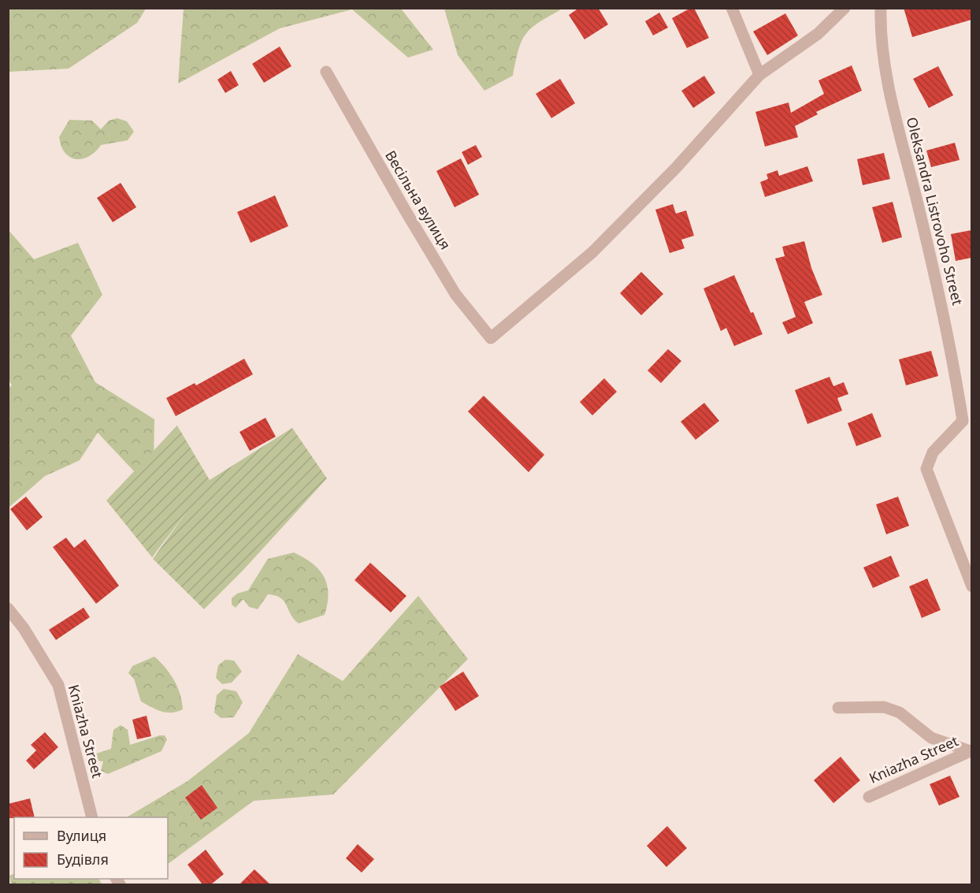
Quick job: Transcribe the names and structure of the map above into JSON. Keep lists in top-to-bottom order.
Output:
{
  "streets": {
    "street": ["Весільна вулиця", "Oleksandra Listrovoho Street", "Kniazha Street"]
  },
  "legend": ["Вулиця", "Будівля"]
}
